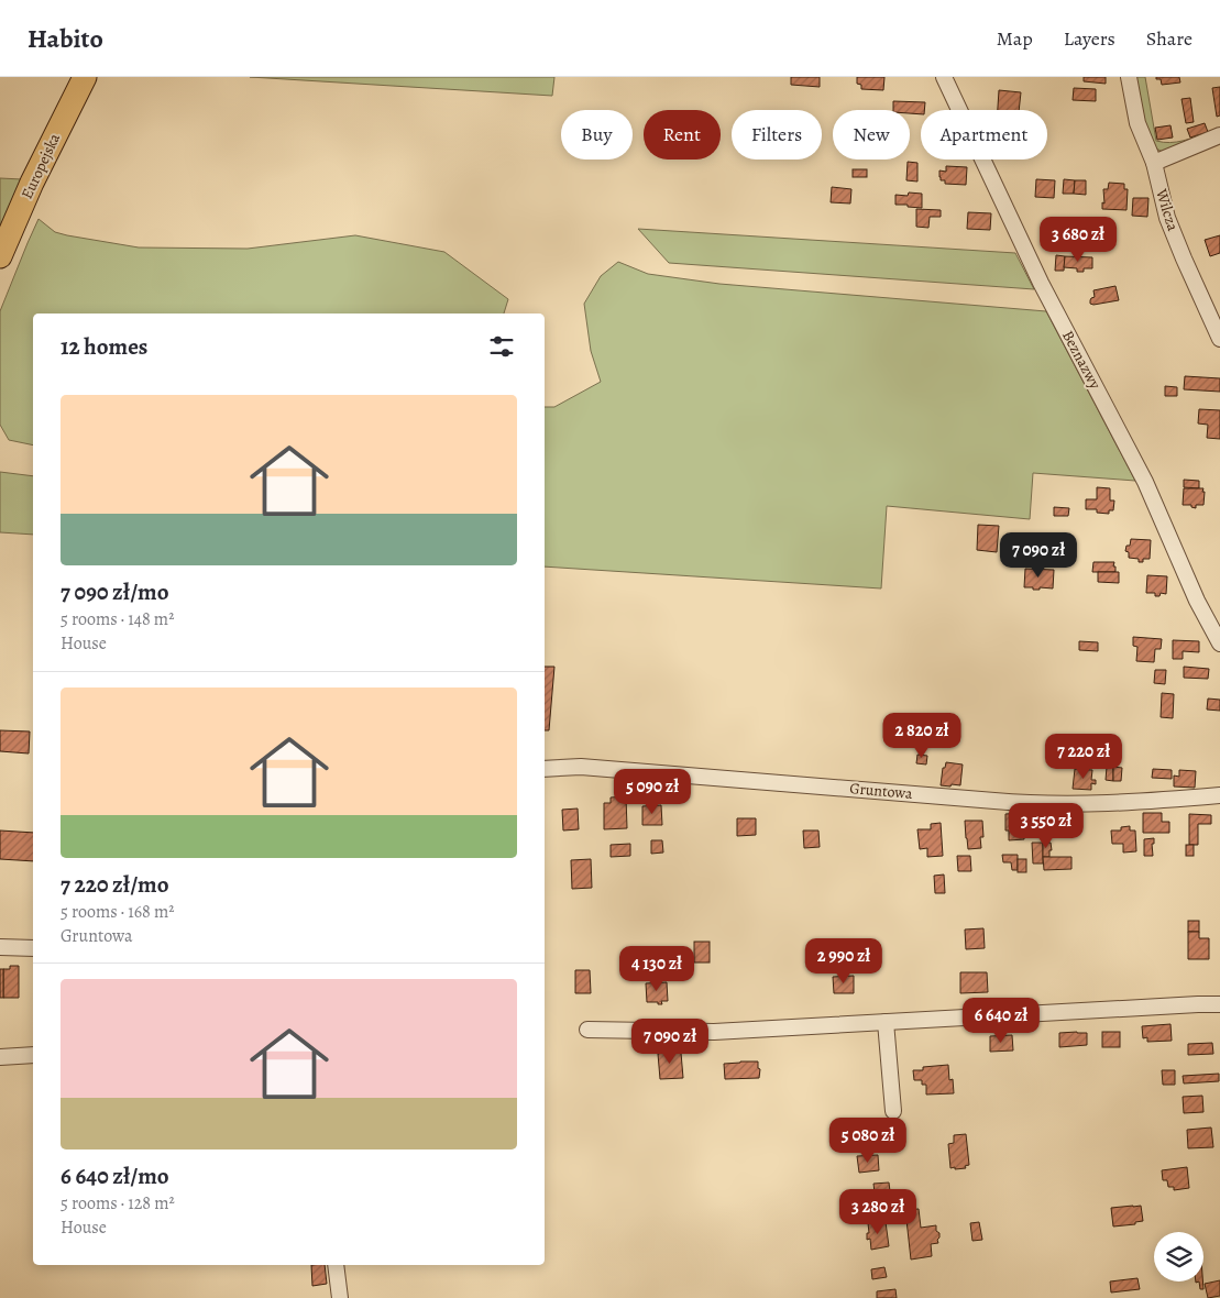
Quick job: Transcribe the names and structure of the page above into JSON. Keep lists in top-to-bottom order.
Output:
{
  "streets": {
    "main road": ["Europejska"],
    "street": ["Wilcza", "Beznazwy", "Gruntowa"]
  },
  "page": {
    "header": "Habito",
    "nav": ["Map", "Layers", "Share"],
    "chip": [
      "Buy",
      "Rent",
      "Filters",
      "New",
      "Apartment"
    ],
    "price": [
      "3 680 zł",
      "7 090 zł",
      "2 820 zł",
      "7 220 zł",
      "5 090 zł",
      "3 550 zł",
      "2 990 zł",
      "4 130 zł",
      "6 640 zł",
      "7 090 zł",
      "5 080 zł",
      "3 280 zł"
    ],
    "heading": "12 homes",
    "list": [
      {
        "name": "7 090 zł/mo",
        "note": "5 rooms · 148 m² · House"
      },
      {
        "name": "7 220 zł/mo",
        "note": "5 rooms · 168 m² · Gruntowa"
      },
      {
        "name": "6 640 zł/mo",
        "note": "5 rooms · 128 m² · House"
      }
    ]
  }
}
